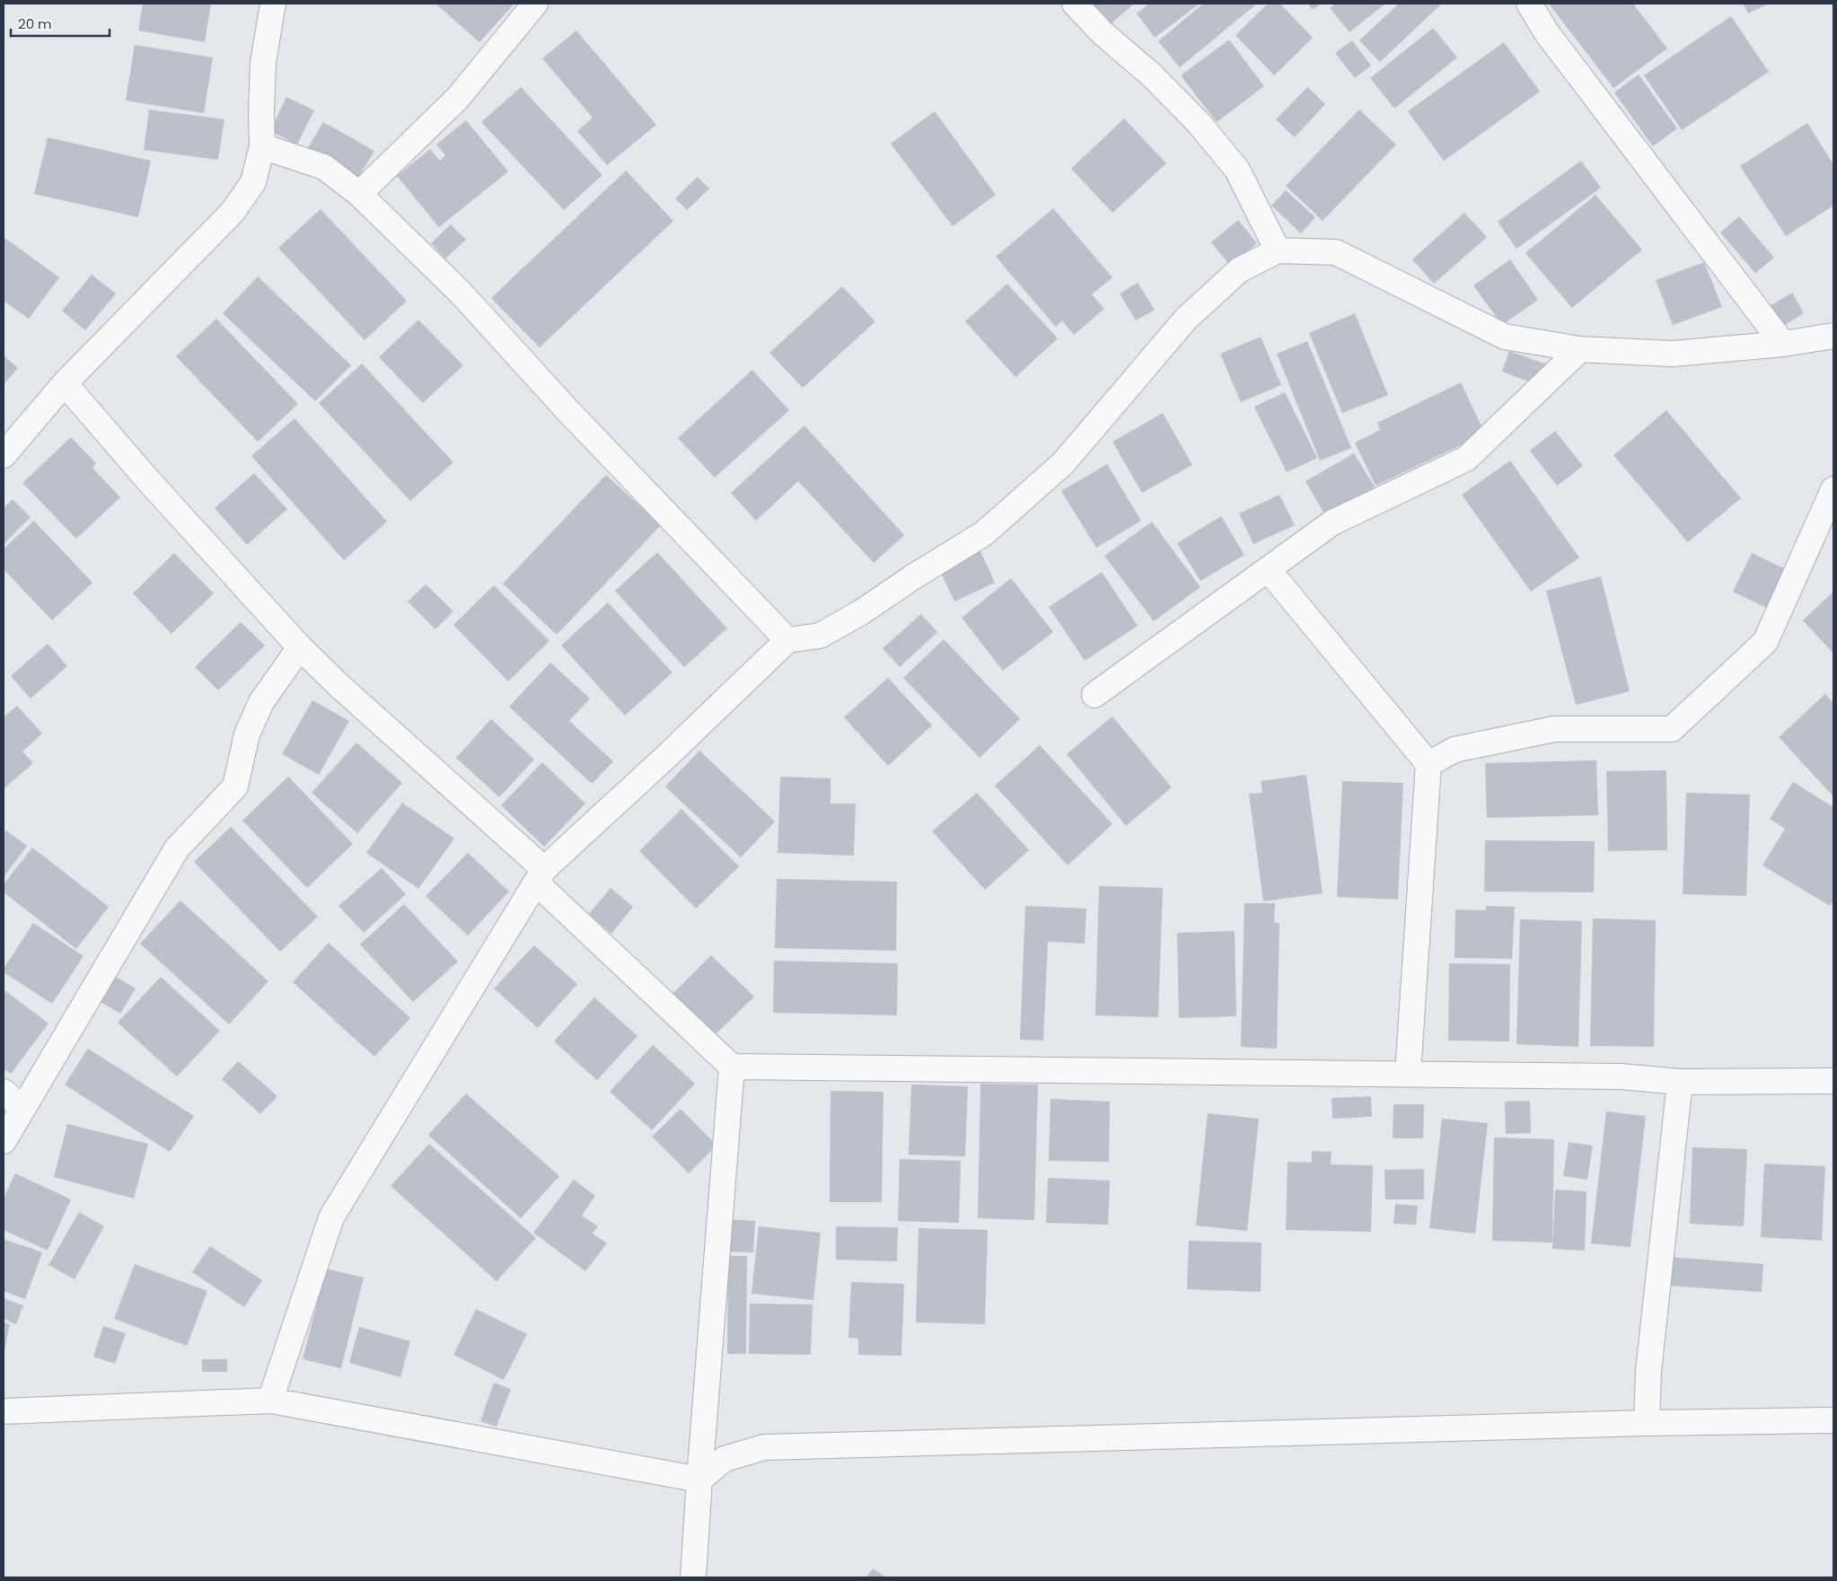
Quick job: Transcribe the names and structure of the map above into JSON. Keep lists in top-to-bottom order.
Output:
{
  "scale_bar": "20 m"
}
